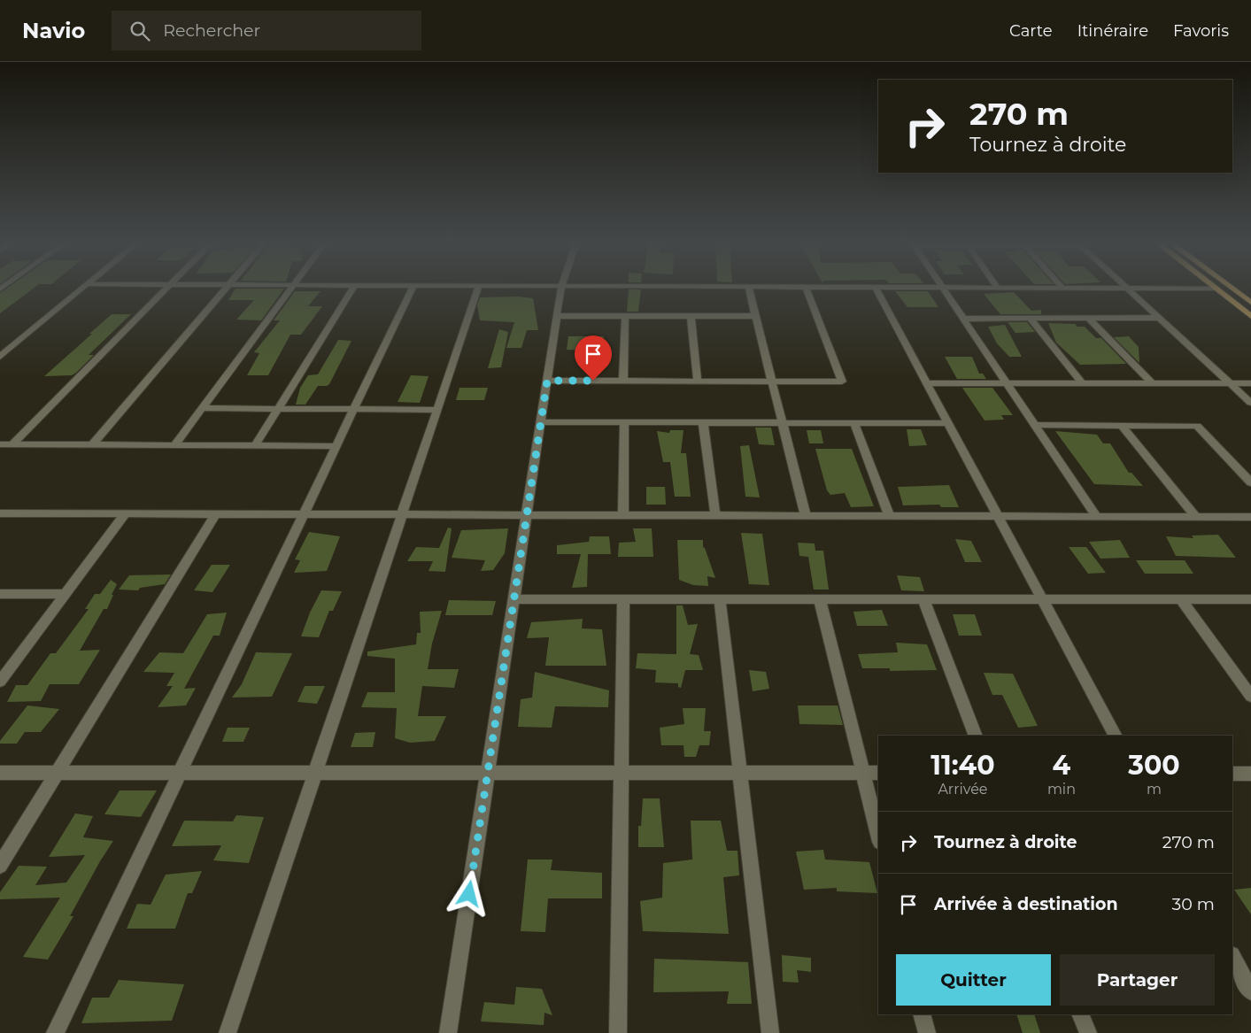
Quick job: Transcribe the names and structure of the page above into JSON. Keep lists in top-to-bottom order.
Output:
{
  "page": {
    "header": "Navio",
    "search": "Rechercher",
    "nav": ["Carte", "Itinéraire", "Favoris"],
    "turn": ["270 m", "Tournez à droite"],
    "eta": [
      "11:40",
      "Arrivée",
      "4",
      "min",
      "300",
      "m"
    ],
    "list": [
      {
        "name": "Tournez à droite",
        "value": "270 m"
      },
      {
        "name": "Arrivée à destination",
        "value": "30 m"
      }
    ],
    "buttons": ["Quitter", "Partager"]
  }
}
